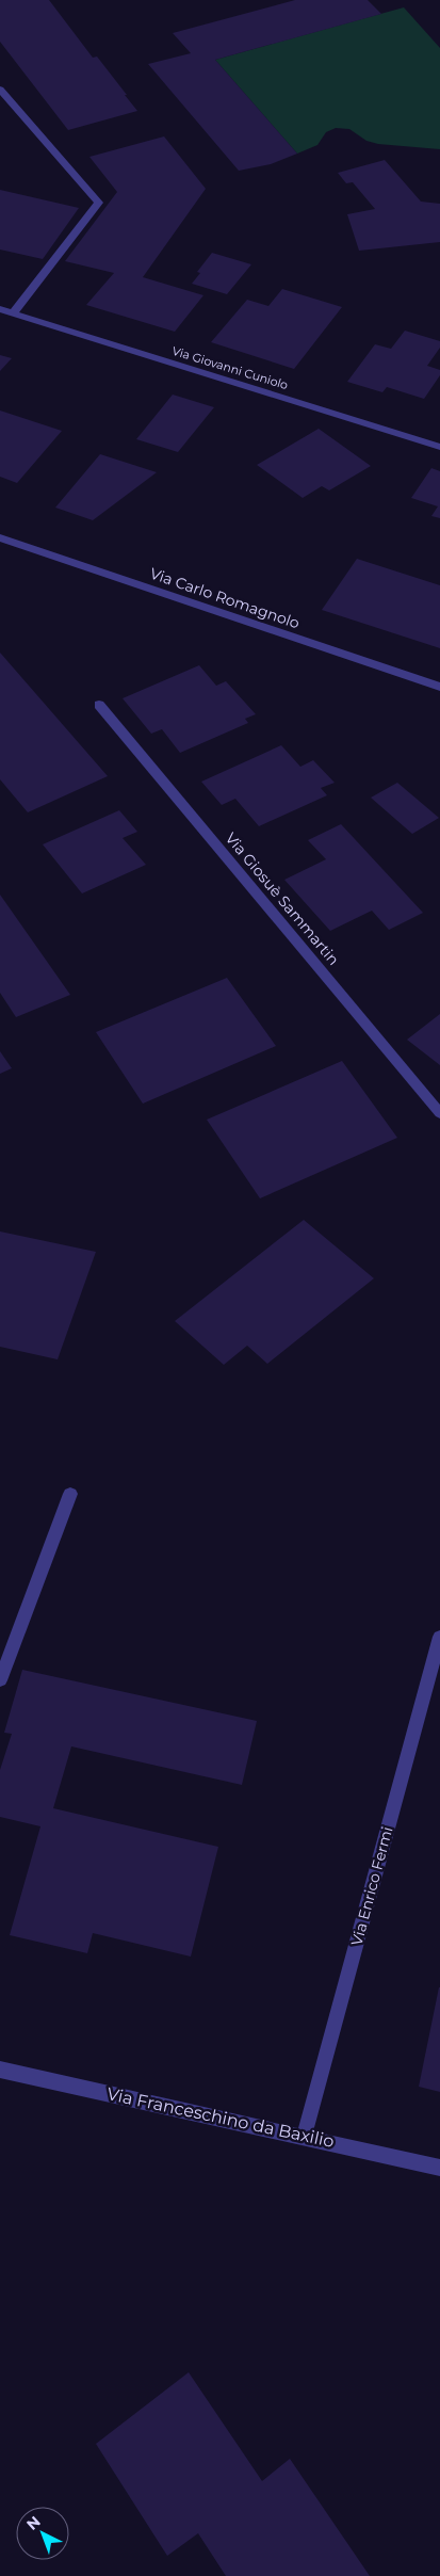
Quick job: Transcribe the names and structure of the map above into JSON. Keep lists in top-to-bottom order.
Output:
{
  "streets": {
    "street": [
      "Via Giovanni Cuniolo",
      "Via Carlo Romagnolo",
      "Via Giosuè Sammartin",
      "Via Enrico Fermi",
      "Via Franceschino da Baxilio"
    ]
  },
  "crossings": [
    ["Via Enrico Fermi", "Via Franceschino da Baxilio"]
  ],
  "north": "top left"
}
